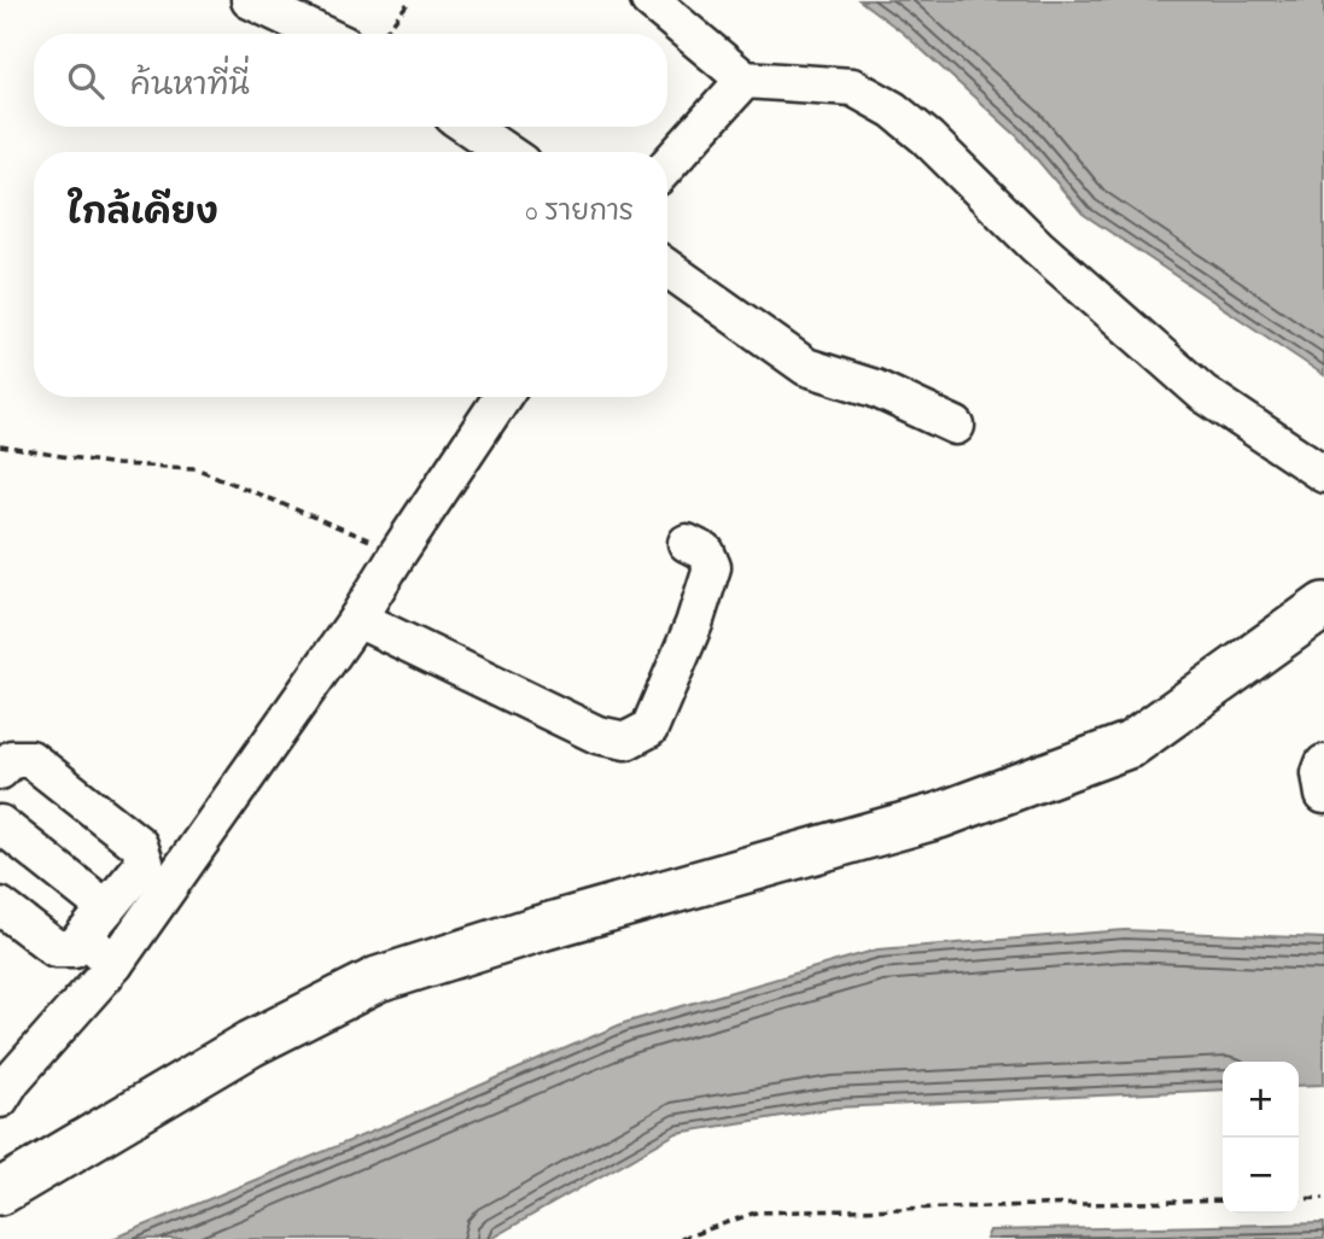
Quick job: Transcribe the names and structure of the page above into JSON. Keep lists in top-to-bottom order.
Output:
{
  "page": {
    "search": "ค้นหาที่นี่",
    "heading": ["ใกล้เคียง", "0 รายการ"],
    "map_buttons": ["+", "−"]
  }
}
